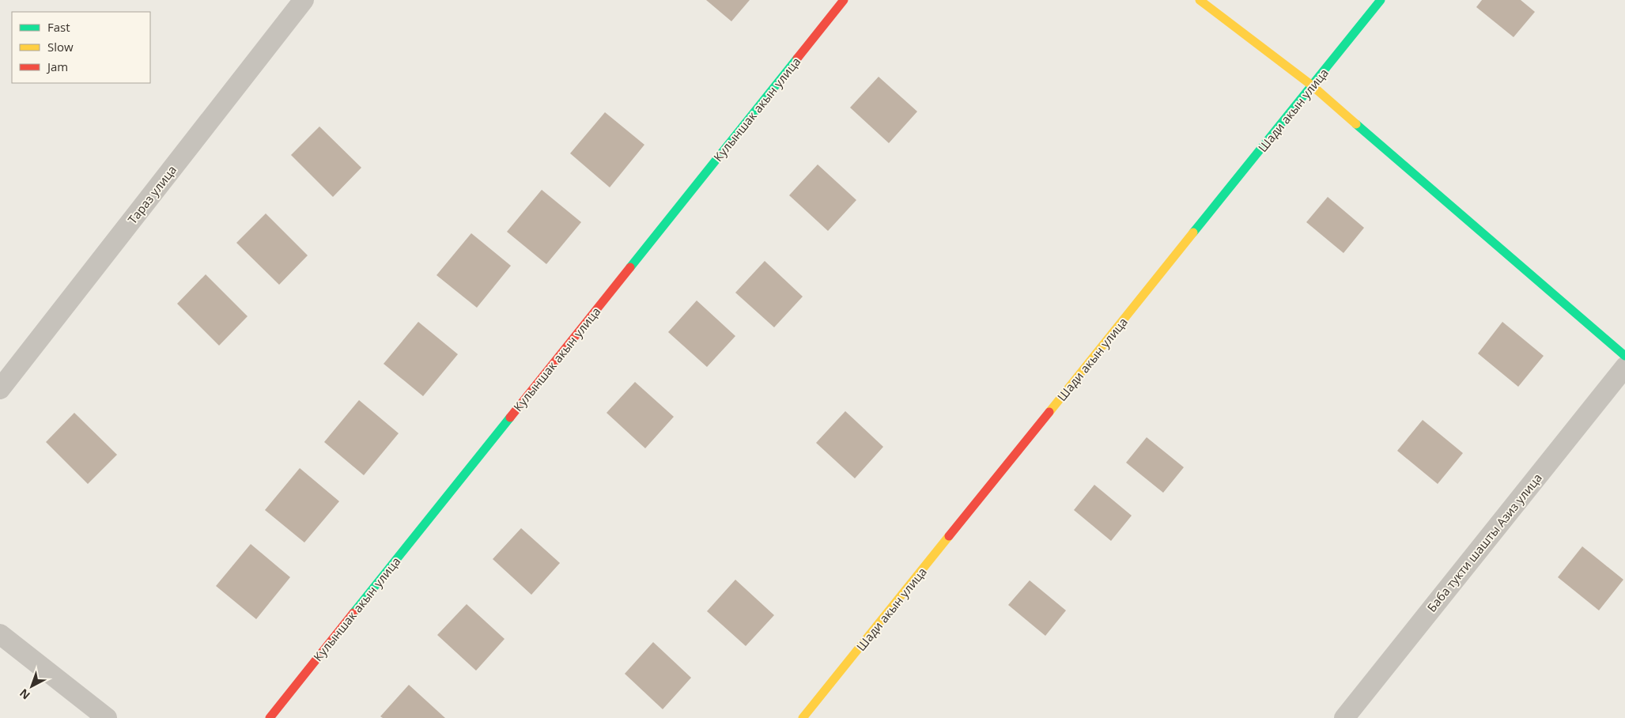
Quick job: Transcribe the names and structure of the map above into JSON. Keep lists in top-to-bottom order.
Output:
{
  "streets": {
    "street": [
      "Кулыншак акын улица",
      "Шади акын улица",
      "Тараз улица",
      "Баба тукти шашты Азиз улица"
    ]
  },
  "legend": ["Fast", "Slow", "Jam"],
  "north": "bottom left"
}
